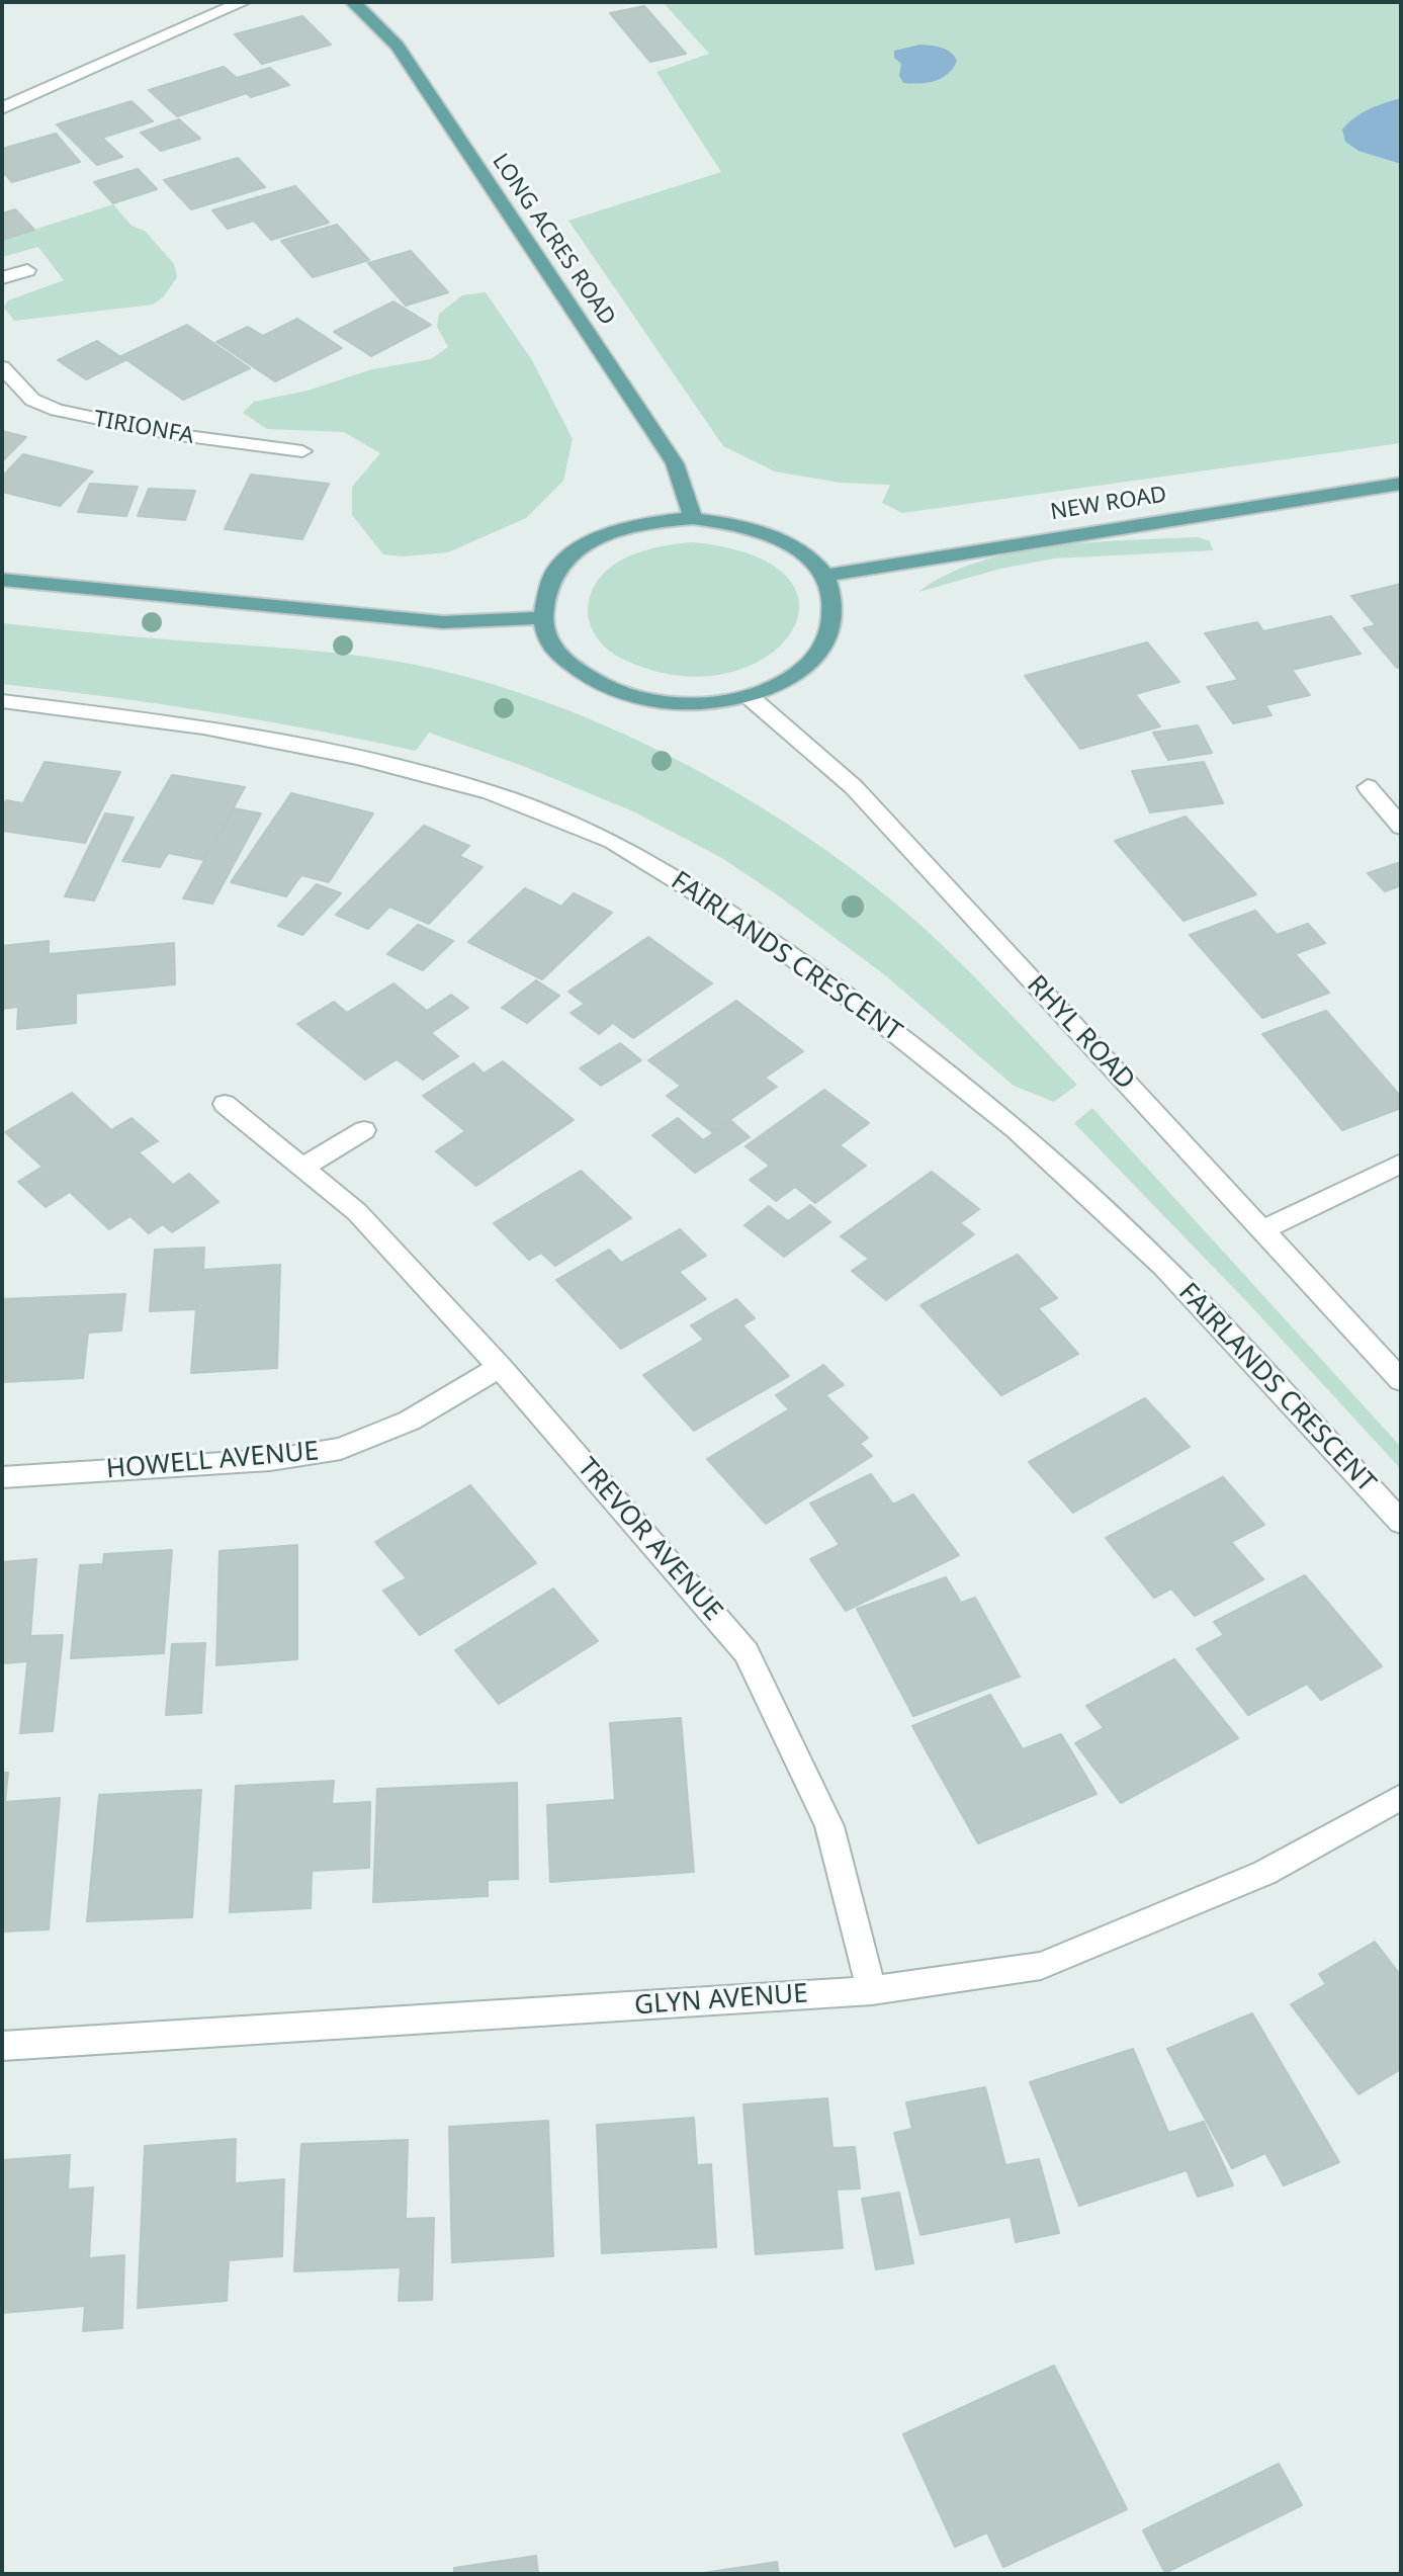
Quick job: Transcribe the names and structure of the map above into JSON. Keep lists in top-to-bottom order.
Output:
{
  "streets": {
    "main road": ["LONG ACRES ROAD", "NEW ROAD"],
    "street": [
      "TIRIONFA",
      "FAIRLANDS CRESCENT",
      "RHYL ROAD",
      "HOWELL AVENUE",
      "TREVOR AVENUE",
      "GLYN AVENUE"
    ]
  },
  "crossings": [
    ["LONG ACRES ROAD", "NEW ROAD"],
    ["LONG ACRES ROAD", "RHYL ROAD"],
    ["NEW ROAD", "RHYL ROAD"],
    ["HOWELL AVENUE", "TREVOR AVENUE"],
    ["TREVOR AVENUE", "GLYN AVENUE"]
  ]
}
